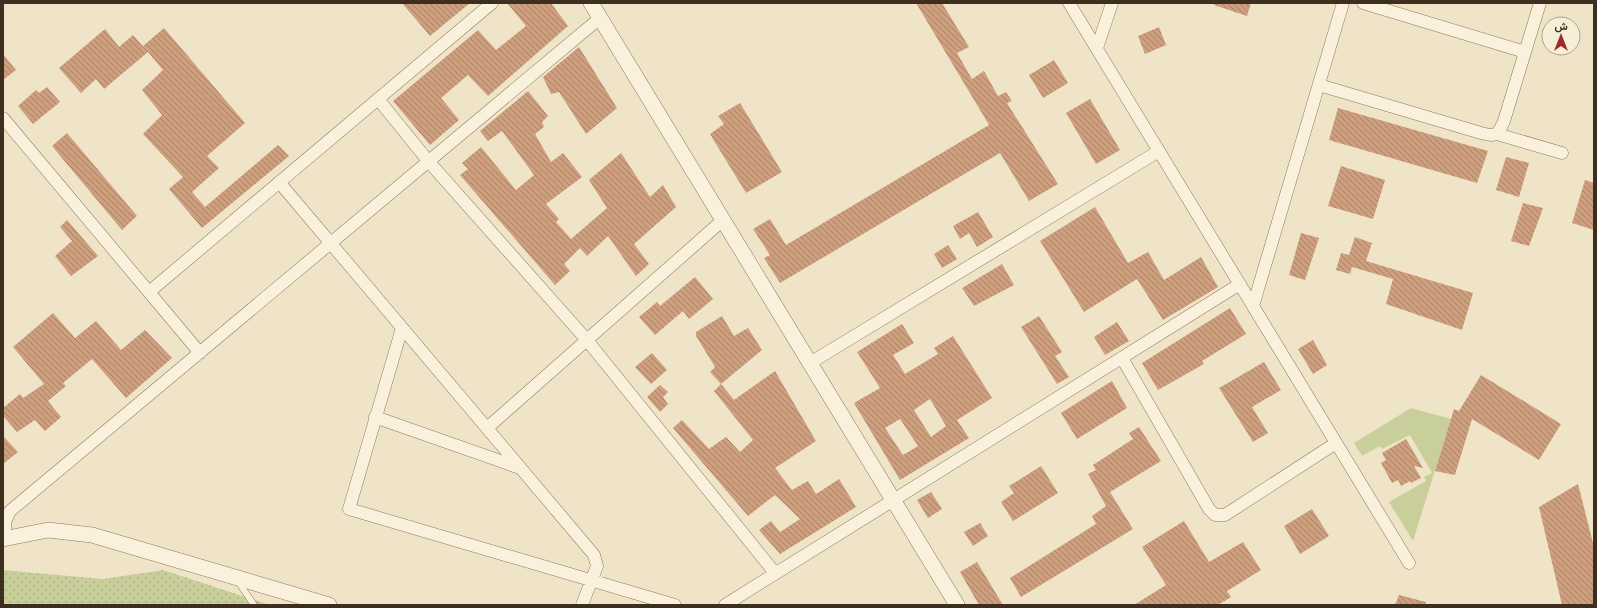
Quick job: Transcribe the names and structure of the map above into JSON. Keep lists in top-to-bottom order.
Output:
{
  "north": "top"
}
